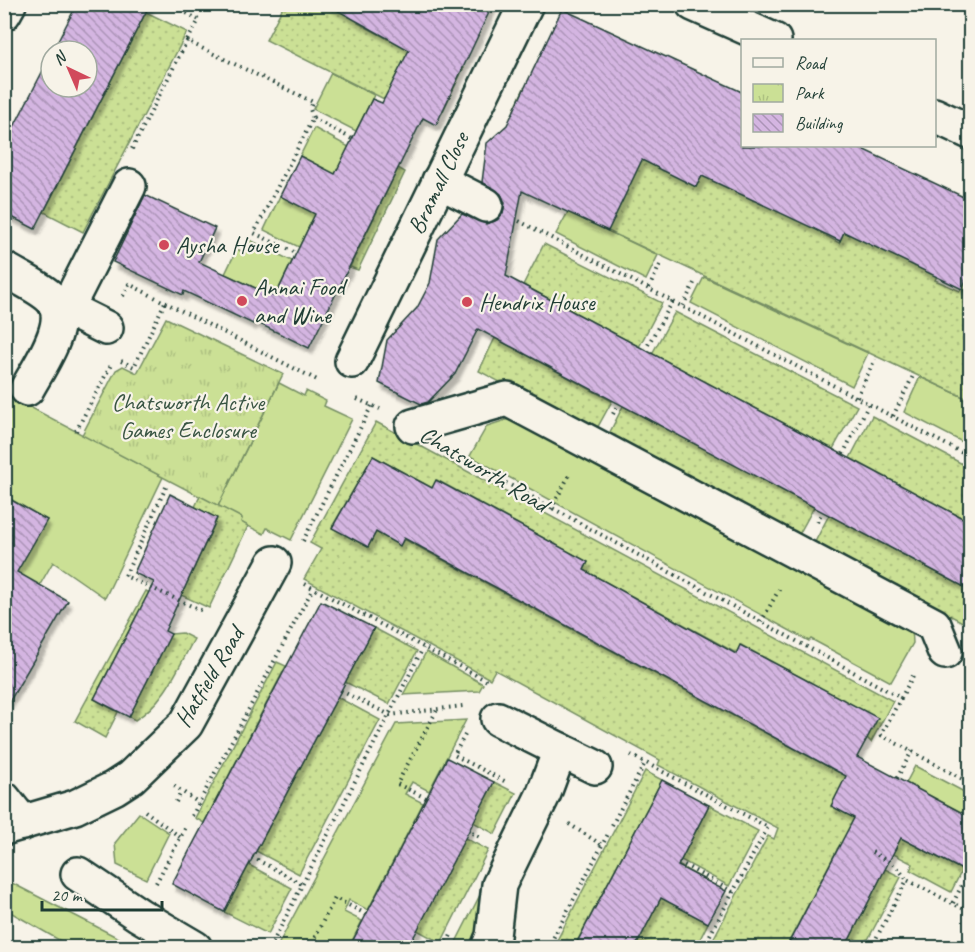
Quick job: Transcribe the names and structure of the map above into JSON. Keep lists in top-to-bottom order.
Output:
{
  "streets": {
    "street": ["Bramall Close", "Chatsworth Road", "Hatfield Road"]
  },
  "parks": ["Chatsworth Active Games Enclosure"],
  "places": ["Aysha House", "Annai Food and Wine", "Hendrix House"],
  "legend": ["Road", "Park", "Building"],
  "scale_bar": "20 m",
  "north": "top left"
}
